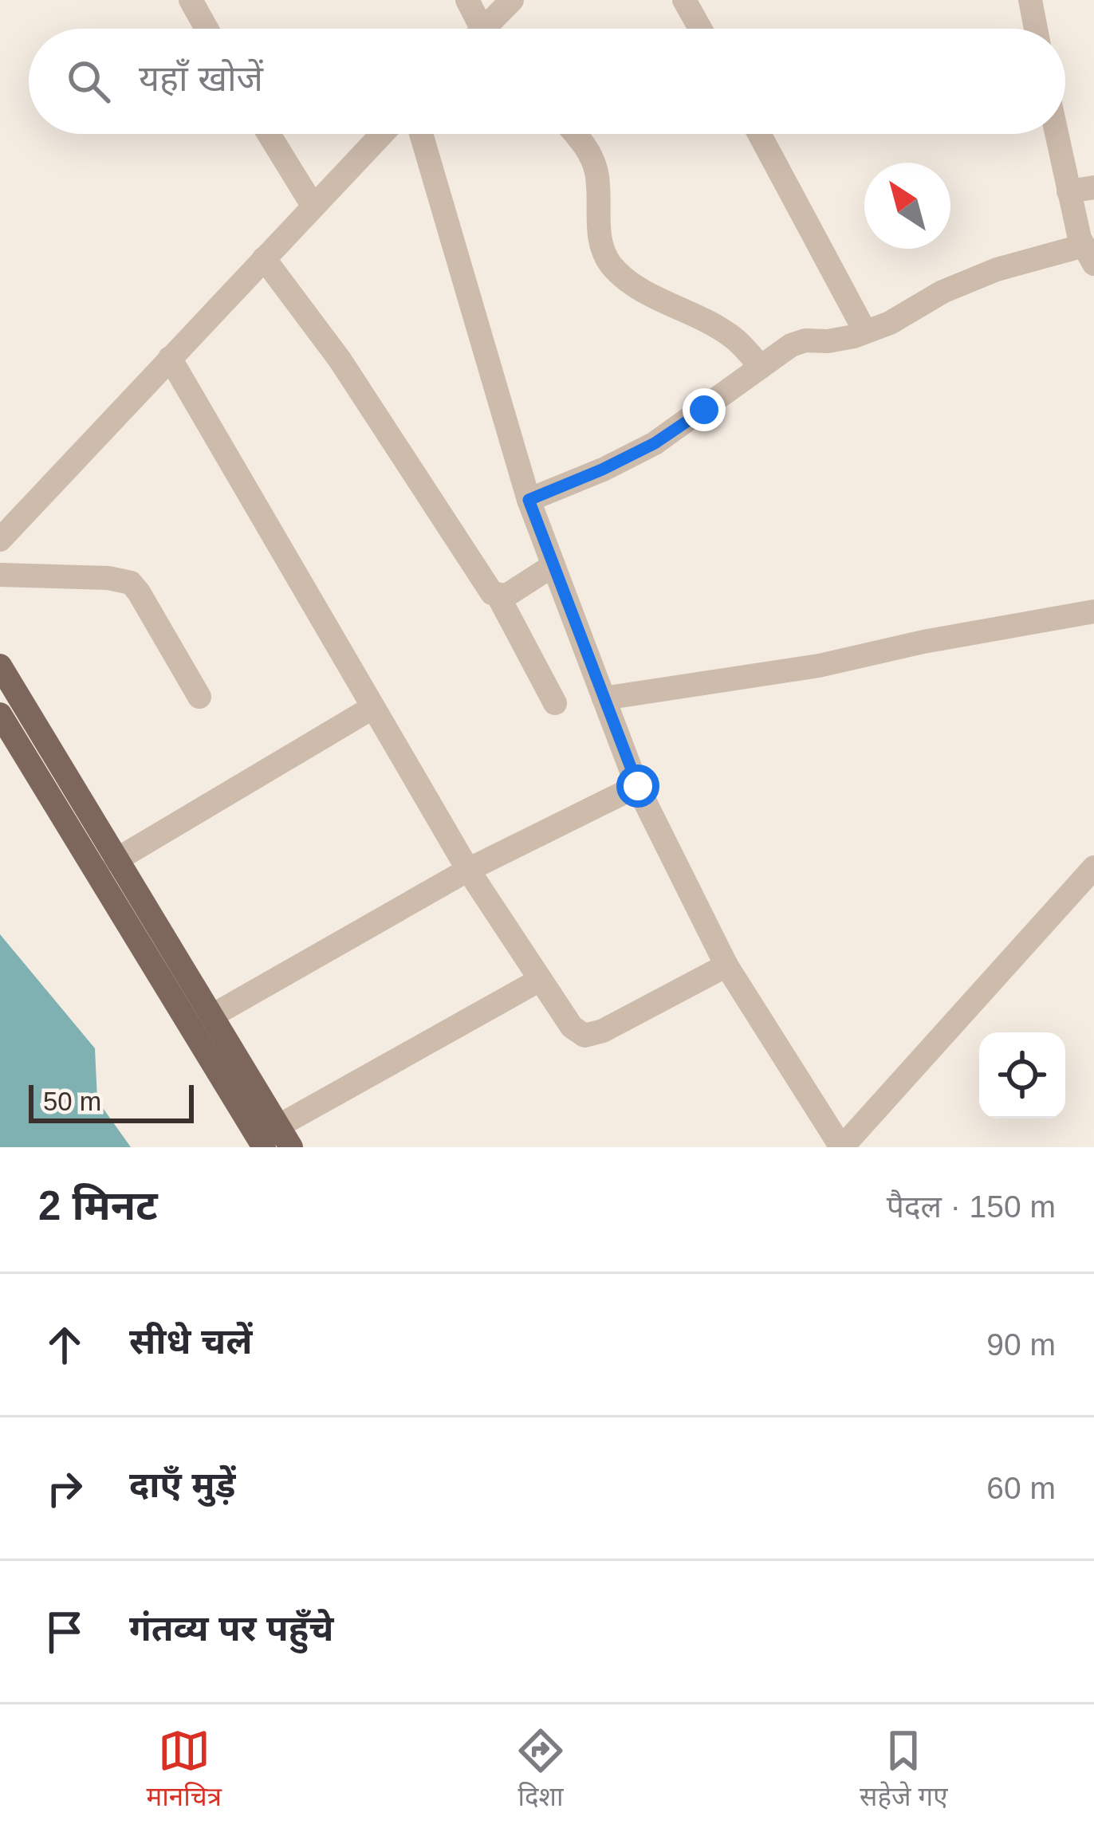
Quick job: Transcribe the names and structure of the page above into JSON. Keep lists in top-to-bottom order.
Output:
{
  "scale_bar": "50 m",
  "north": "top left",
  "page": {
    "search": "यहाँ खोजें",
    "scale": "50 m",
    "heading": ["2 मिनट", "पैदल · 150 m"],
    "list": [
      ["सीधे चलें", "90 m"],
      ["दाएँ मुड़ें", "60 m"],
      "गंतव्य पर पहुँचे"
    ],
    "nav": ["मानचित्र", "दिशा", "सहेजे गए"]
  }
}
